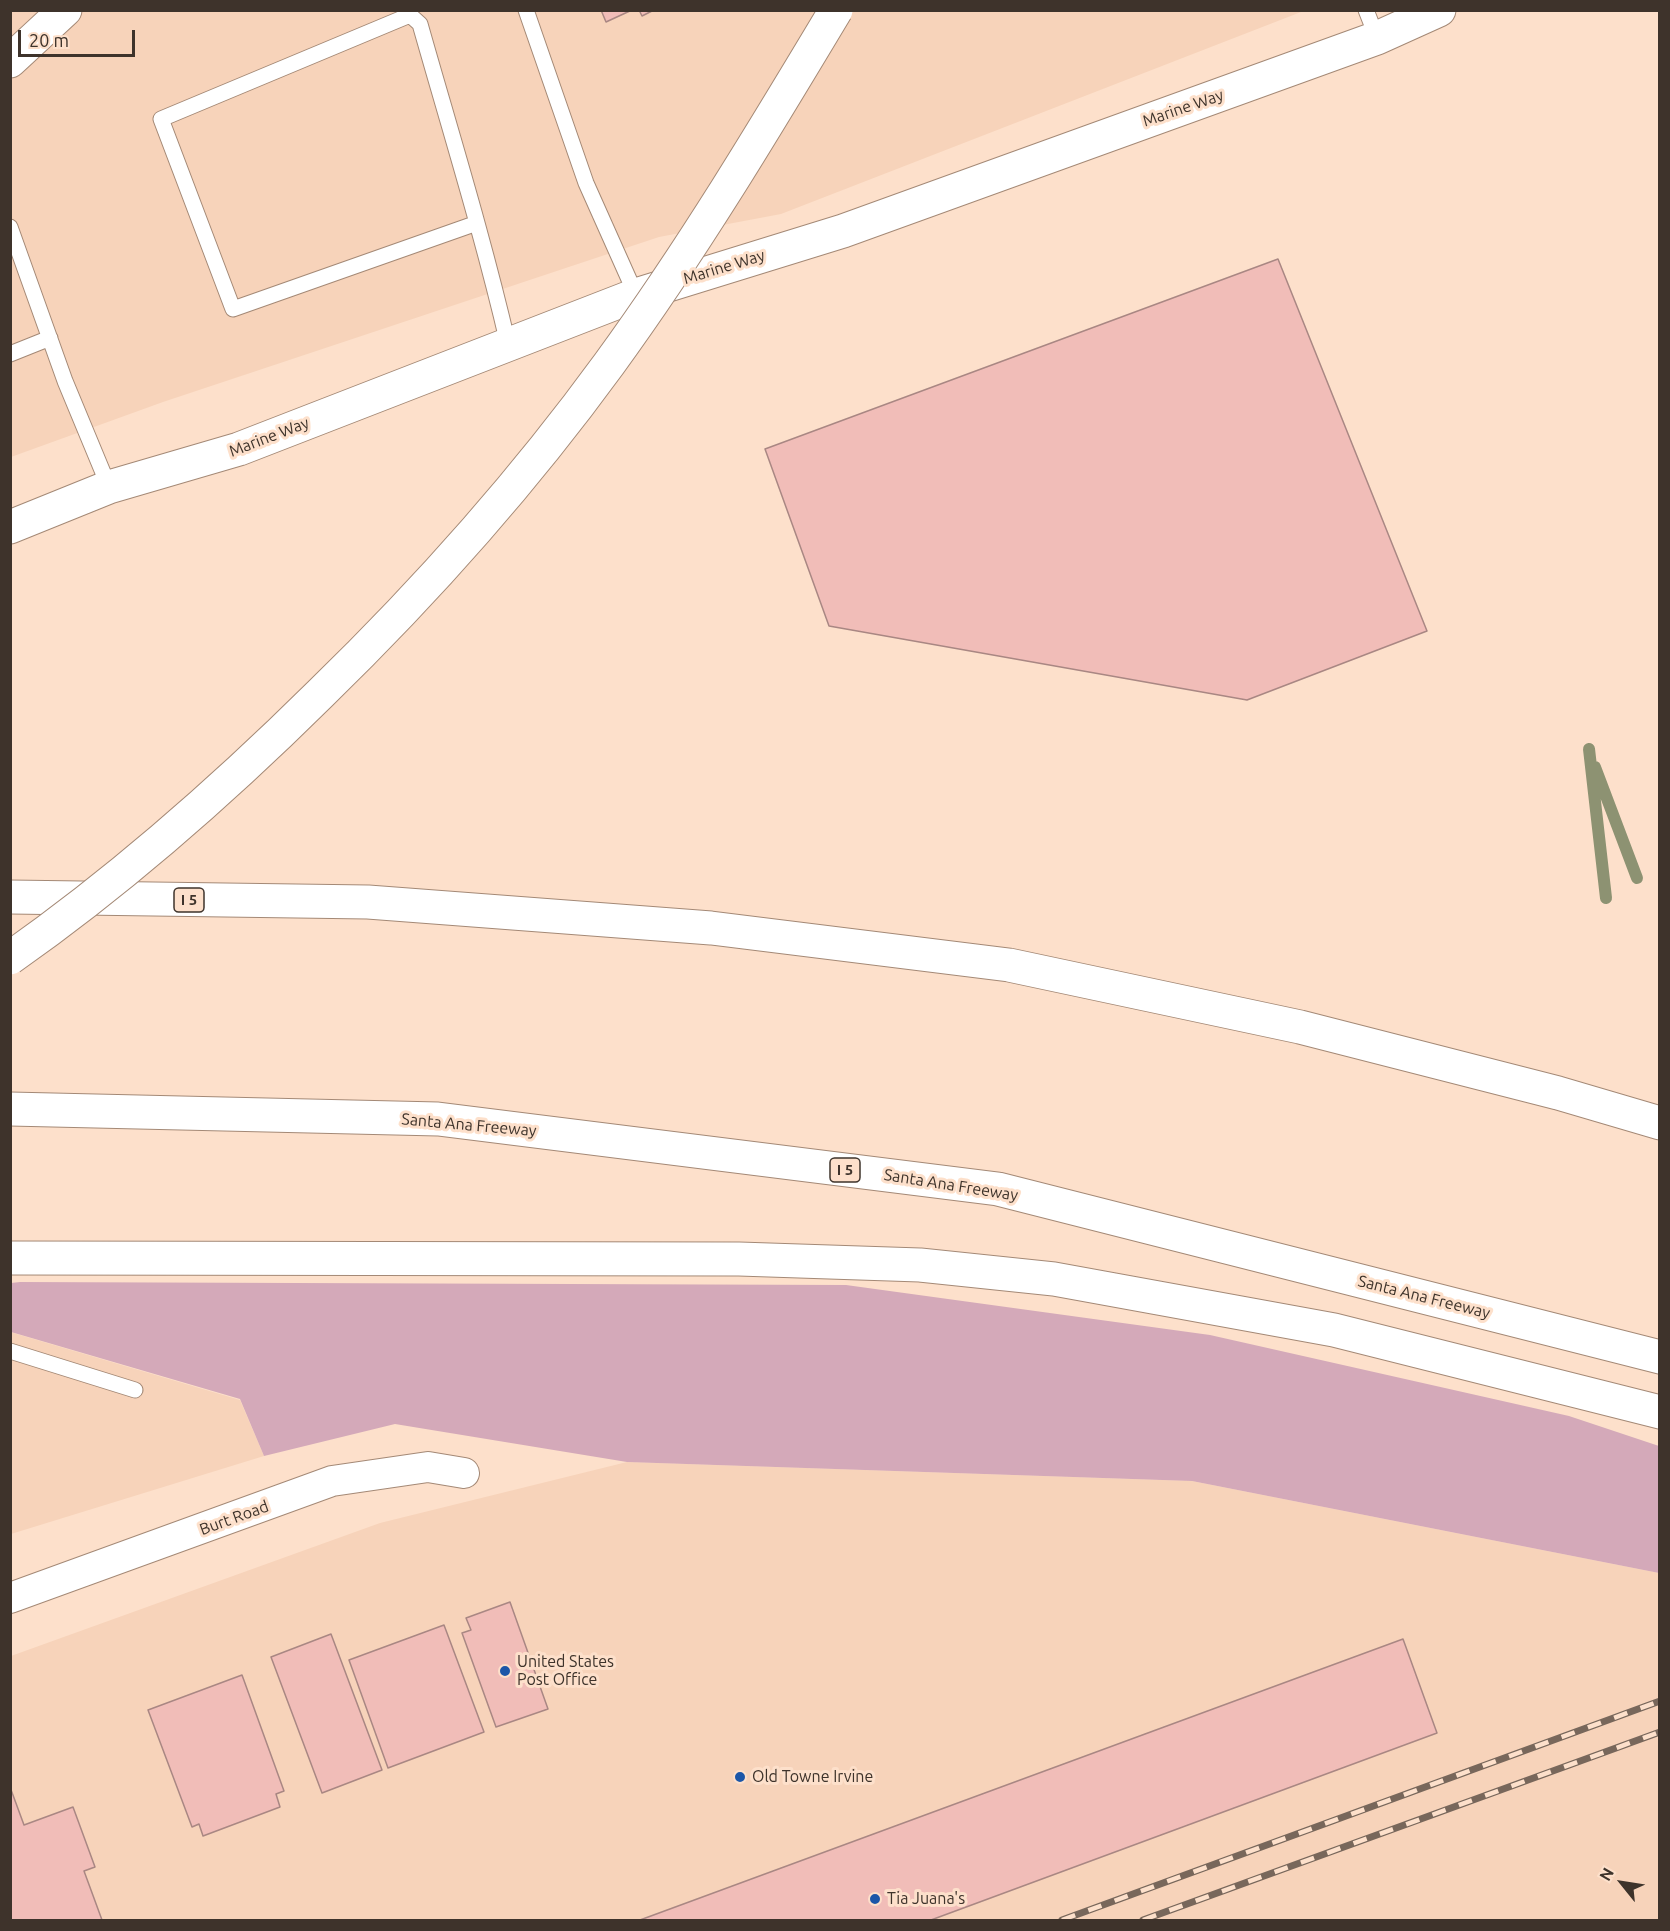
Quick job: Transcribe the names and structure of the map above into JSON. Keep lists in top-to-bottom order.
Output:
{
  "streets": {
    "main road": ["Marine Way", "I 5", "Santa Ana Freeway"],
    "street": ["Burt Road"]
  },
  "places": ["United States Post Office", "Old Towne Irvine", "Tia Juana's"],
  "scale_bar": "20 m",
  "north": "top left"
}
